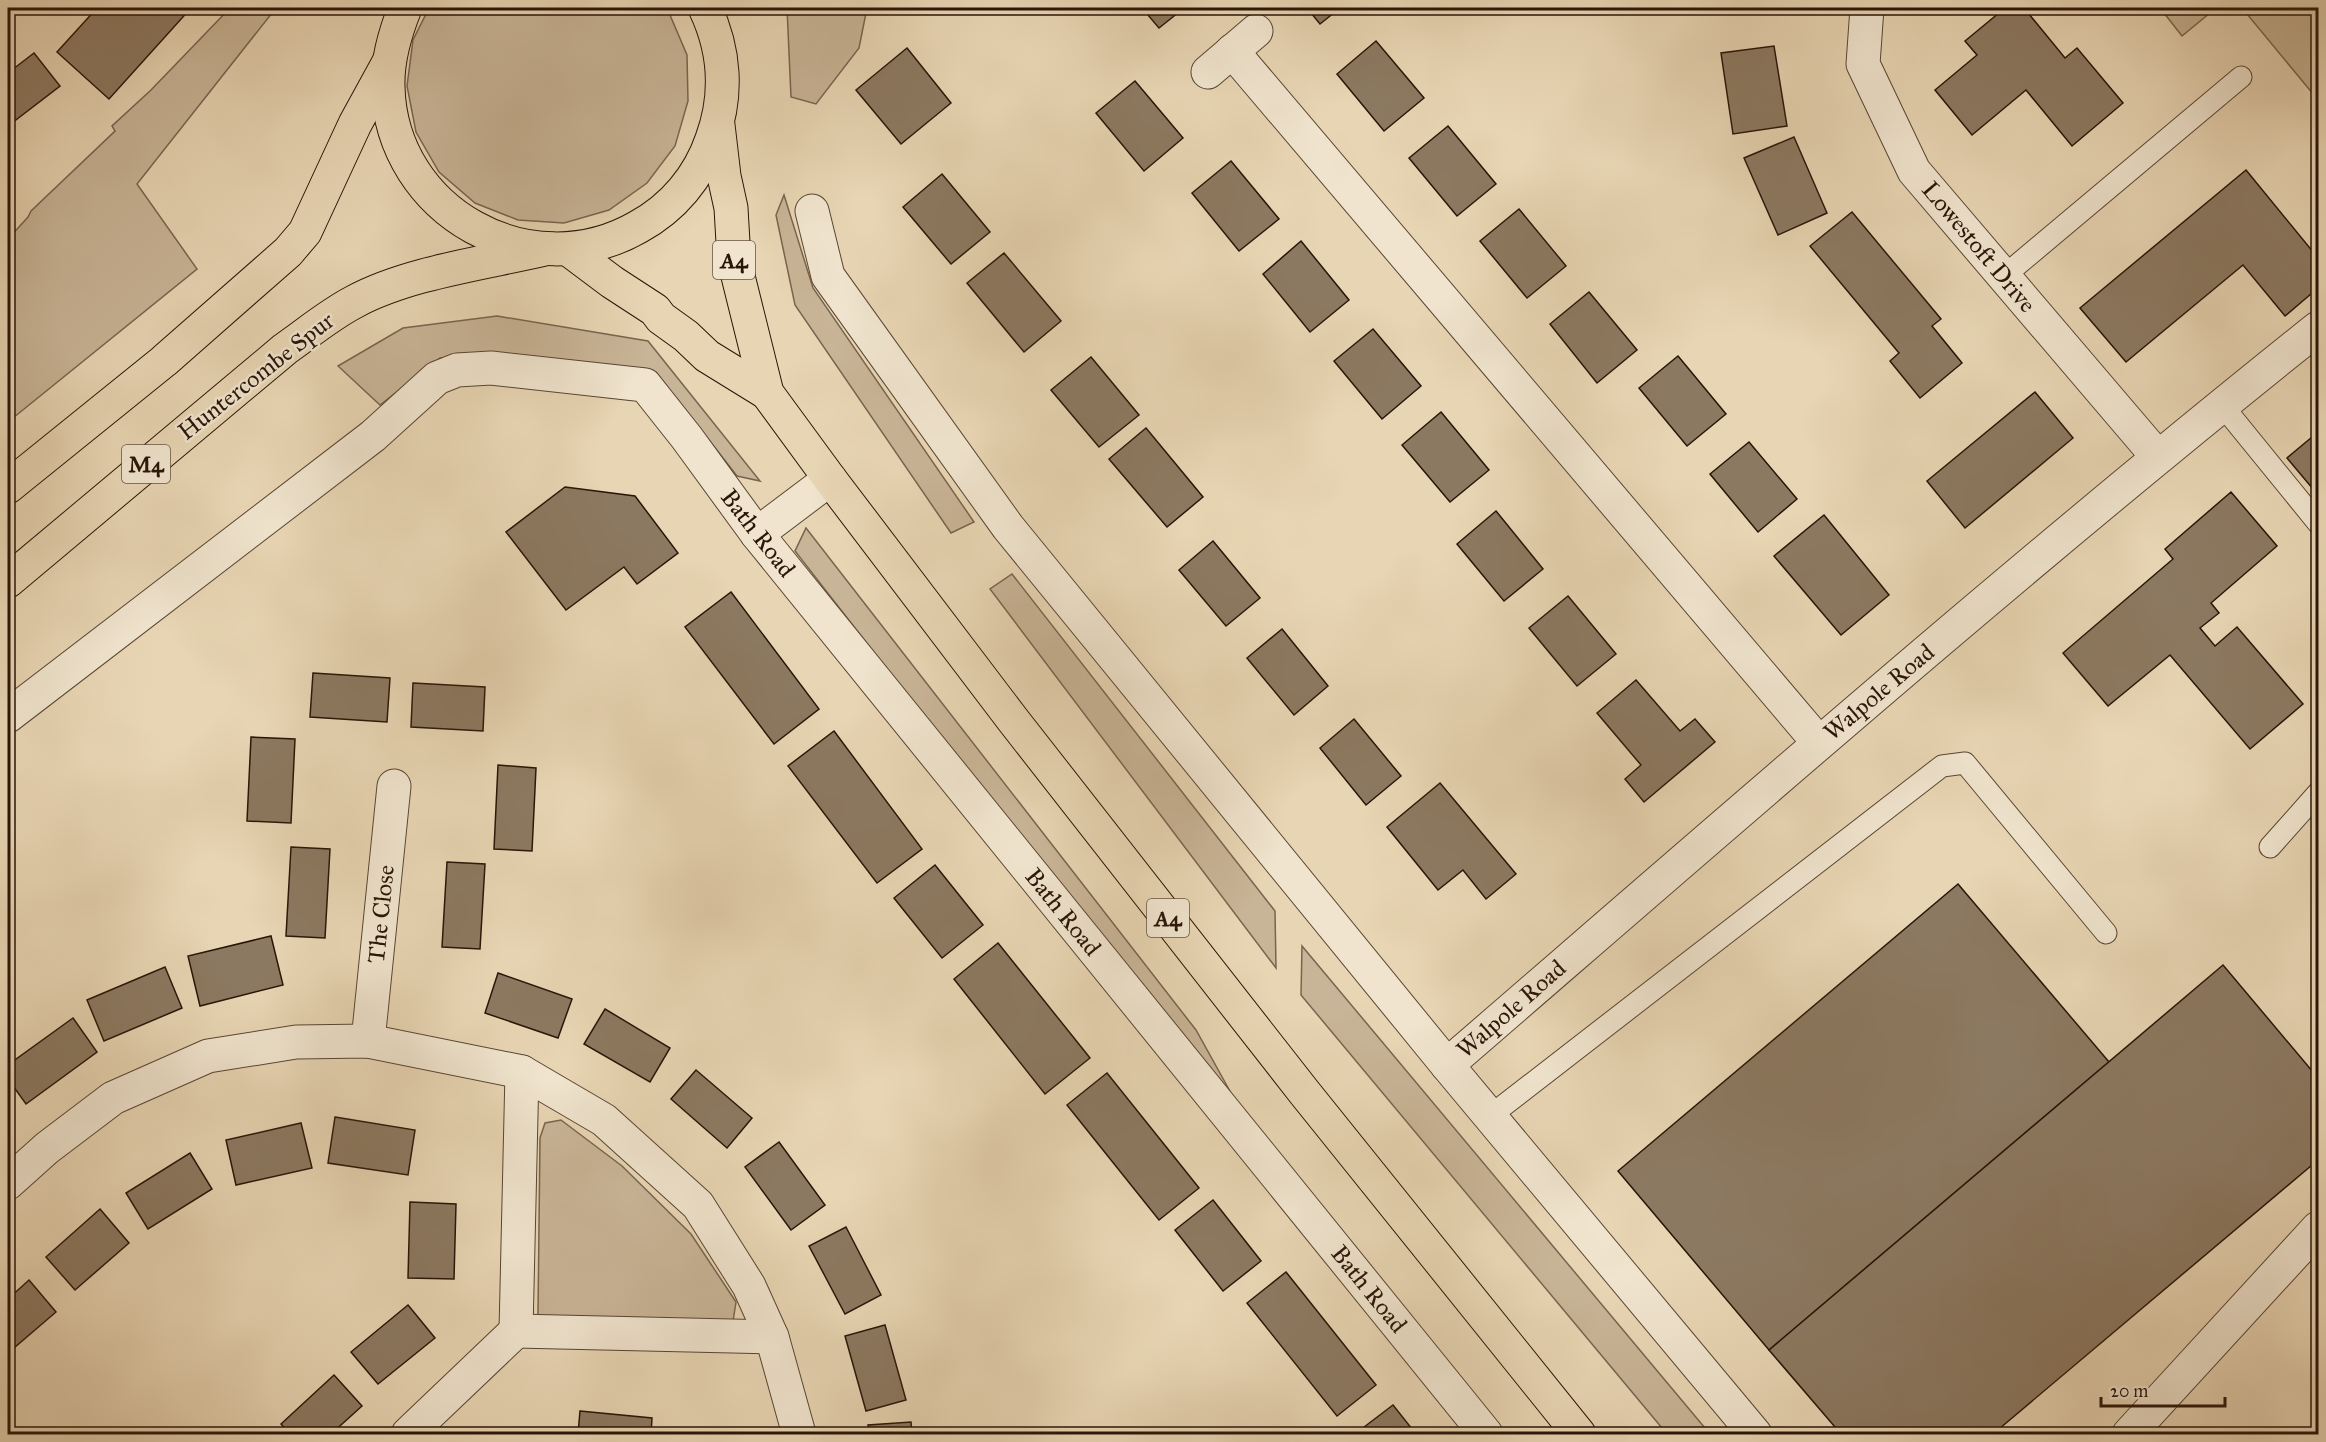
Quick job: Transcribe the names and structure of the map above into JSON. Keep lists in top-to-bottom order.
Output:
{
  "streets": {
    "main road": ["A4", "Huntercombe Spur", "M4"],
    "street": [
      "Lowestoft Drive",
      "Bath Road",
      "Walpole Road",
      "The Close"
    ]
  },
  "crossings": [
    ["Lowestoft Drive", "Walpole Road"],
    ["A4", "Huntercombe Spur"]
  ],
  "scale_bar": "20 m"
}
